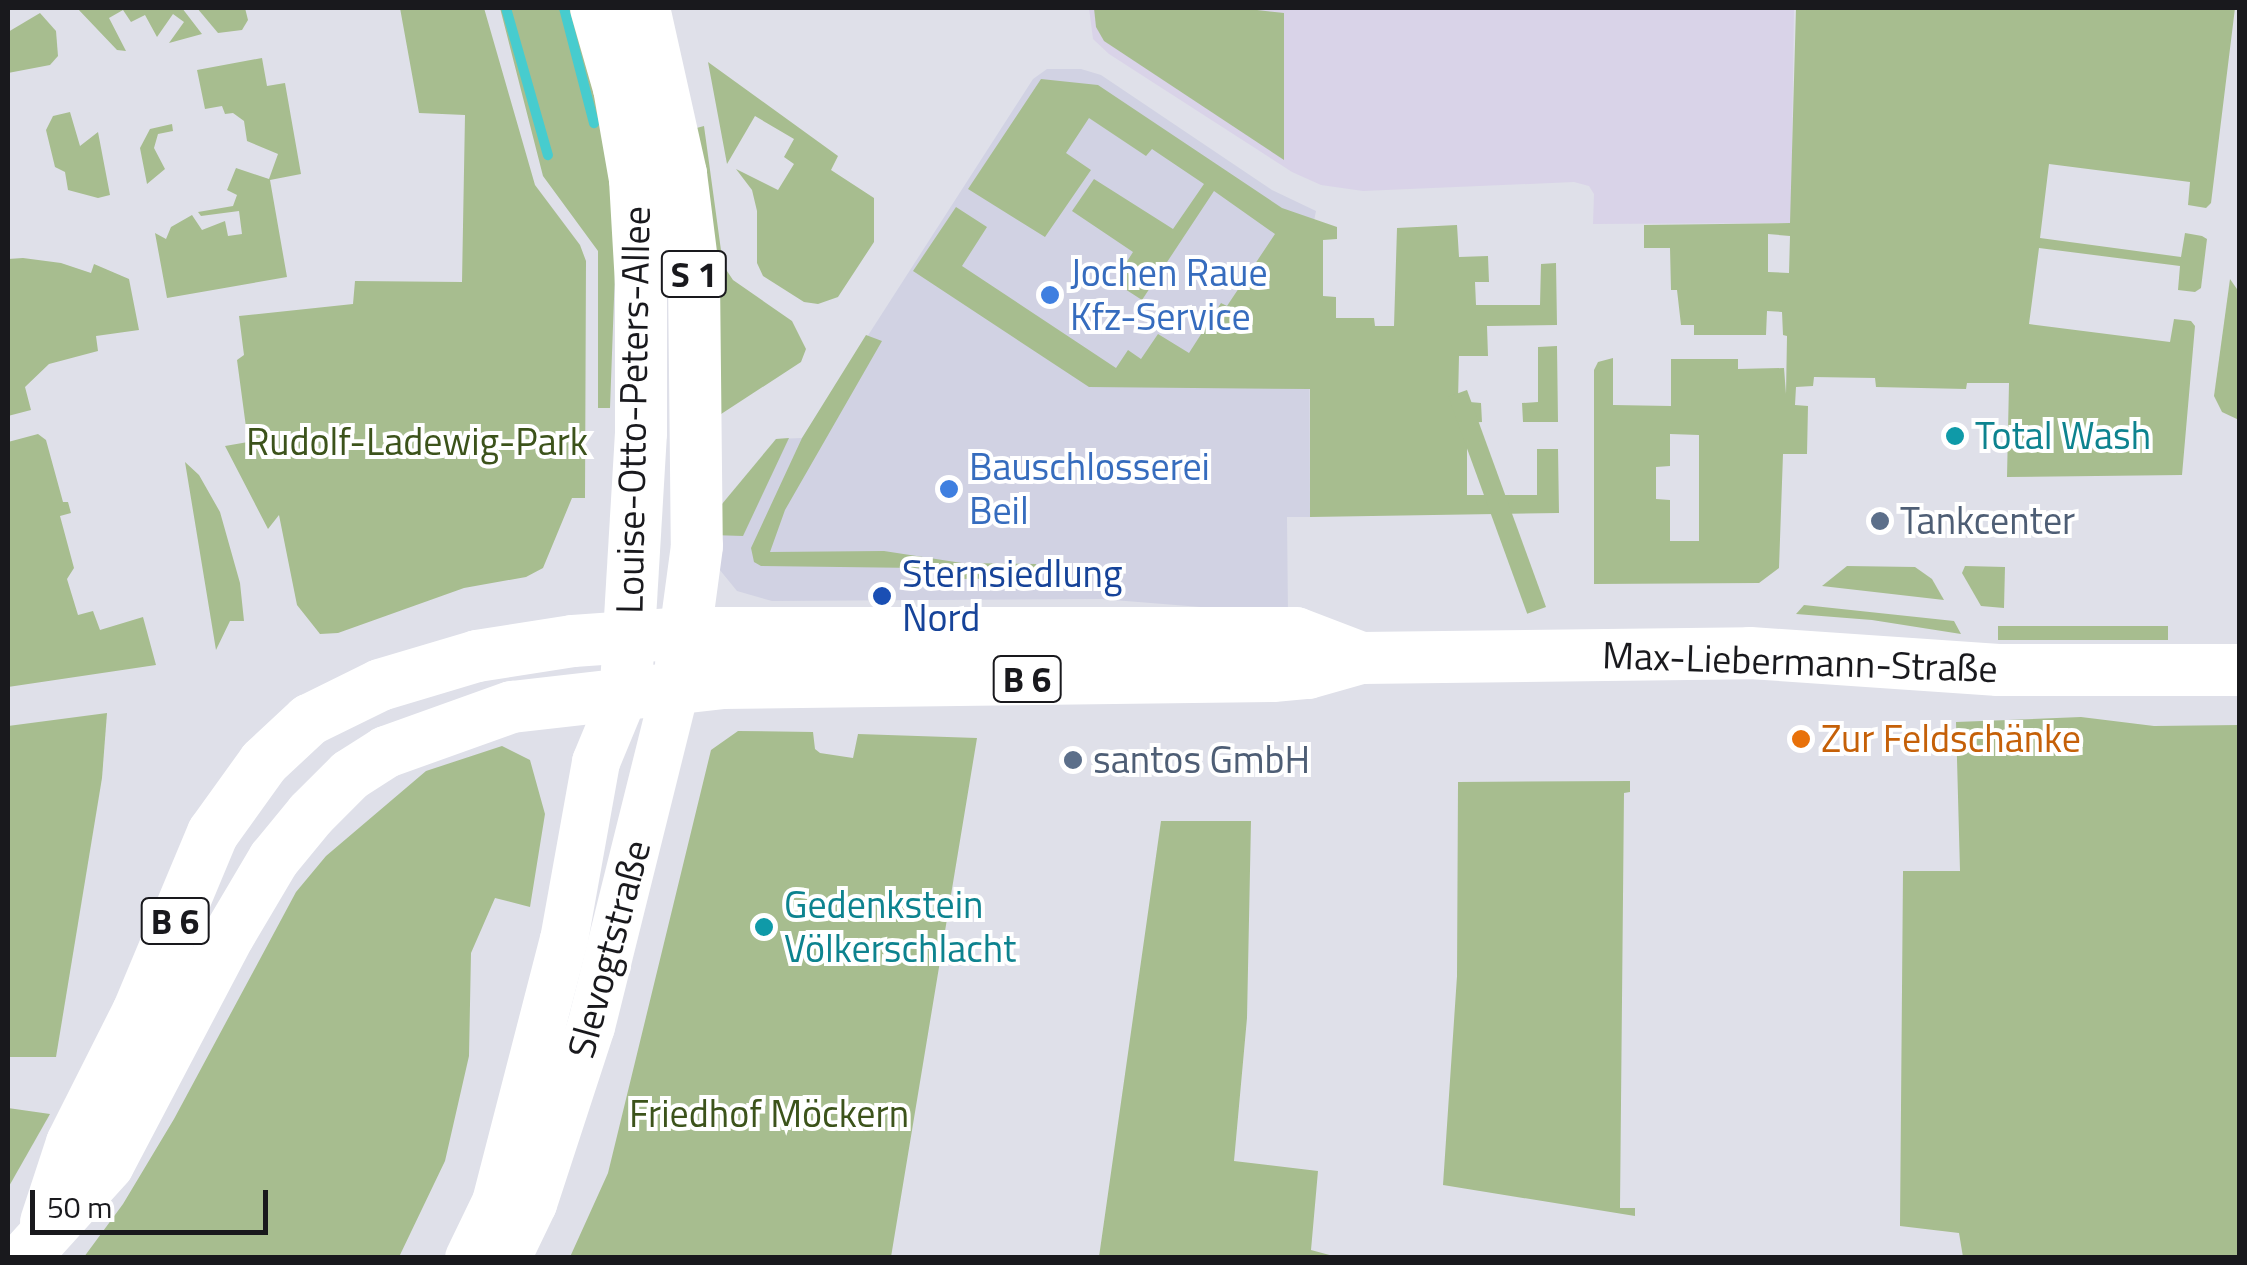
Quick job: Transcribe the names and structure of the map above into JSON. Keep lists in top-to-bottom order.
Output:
{
  "streets": {
    "main road": [
      "S 1",
      "Louise-Otto-Peters-Allee",
      "Max-Liebermann-Straße",
      "B 6",
      "Slevogtstraße"
    ]
  },
  "crossings": [
    ["Louise-Otto-Peters-Allee", "Max-Liebermann-Straße"],
    ["Louise-Otto-Peters-Allee", "B 6"],
    ["Louise-Otto-Peters-Allee", "Slevogtstraße"],
    ["Max-Liebermann-Straße", "B 6"],
    ["Max-Liebermann-Straße", "Slevogtstraße"],
    ["B 6", "Slevogtstraße"]
  ],
  "parks": ["Rudolf-Ladewig-Park", "Friedhof Möckern"],
  "places": [
    "Jochen Raue Kfz-Service",
    "Total Wash",
    "Bauschlosserei Beil",
    "Tankcenter",
    "Sternsiedlung Nord",
    "Zur Feldschänke",
    "santos GmbH",
    "Gedenkstein Völkerschlacht"
  ],
  "scale_bar": "50 m"
}
